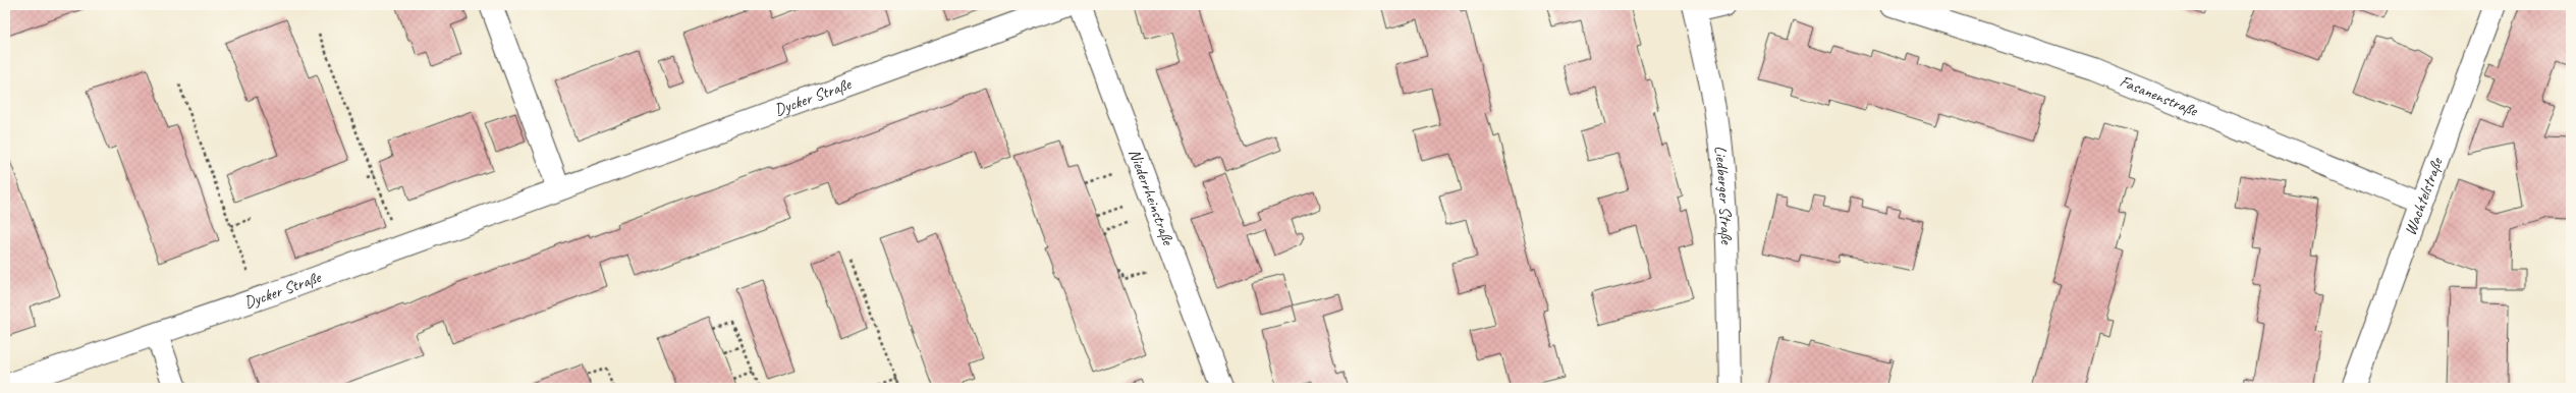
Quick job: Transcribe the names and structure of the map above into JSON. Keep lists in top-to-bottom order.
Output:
{
  "streets": {
    "street": [
      "Fasanenstraße",
      "Dycker Straße",
      "Liedberger Straße",
      "Niederrheinstraße",
      "Wachtelstraße"
    ]
  },
  "crossings": [
    ["Fasanenstraße", "Wachtelstraße"]
  ]
}
